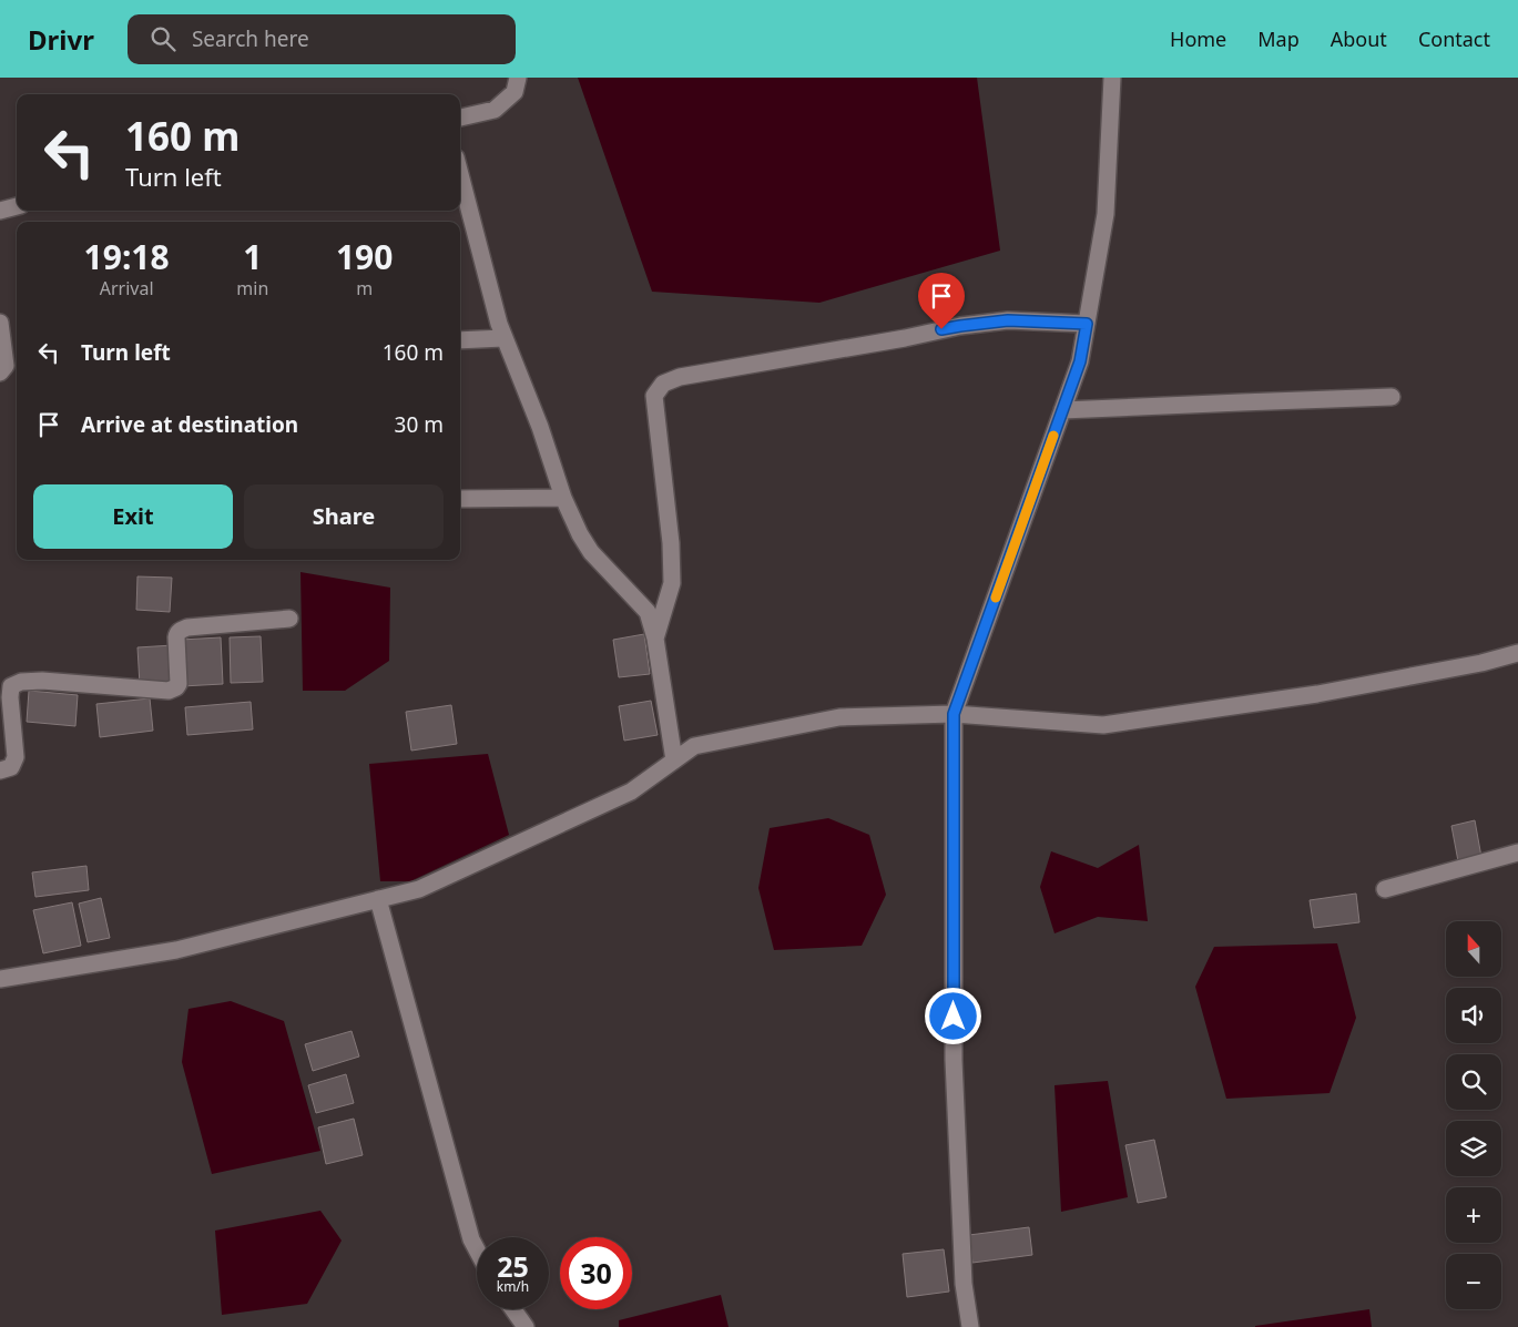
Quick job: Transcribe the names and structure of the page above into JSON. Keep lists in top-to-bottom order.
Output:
{
  "north": "top",
  "page": {
    "header": "Drivr",
    "search": "Search here",
    "nav": [
      "Home",
      "Map",
      "About",
      "Contact"
    ],
    "turn": ["160 m", "Turn left"],
    "eta": [
      "19:18",
      "Arrival",
      "1",
      "min",
      "190",
      "m"
    ],
    "list": [
      {
        "name": "Turn left",
        "value": "160 m"
      },
      {
        "name": "Arrive at destination",
        "value": "30 m"
      }
    ],
    "buttons": ["Exit", "Share"],
    "map_buttons": ["+", "−"],
    "speed": "25 km/h",
    "limit": "30"
  }
}
